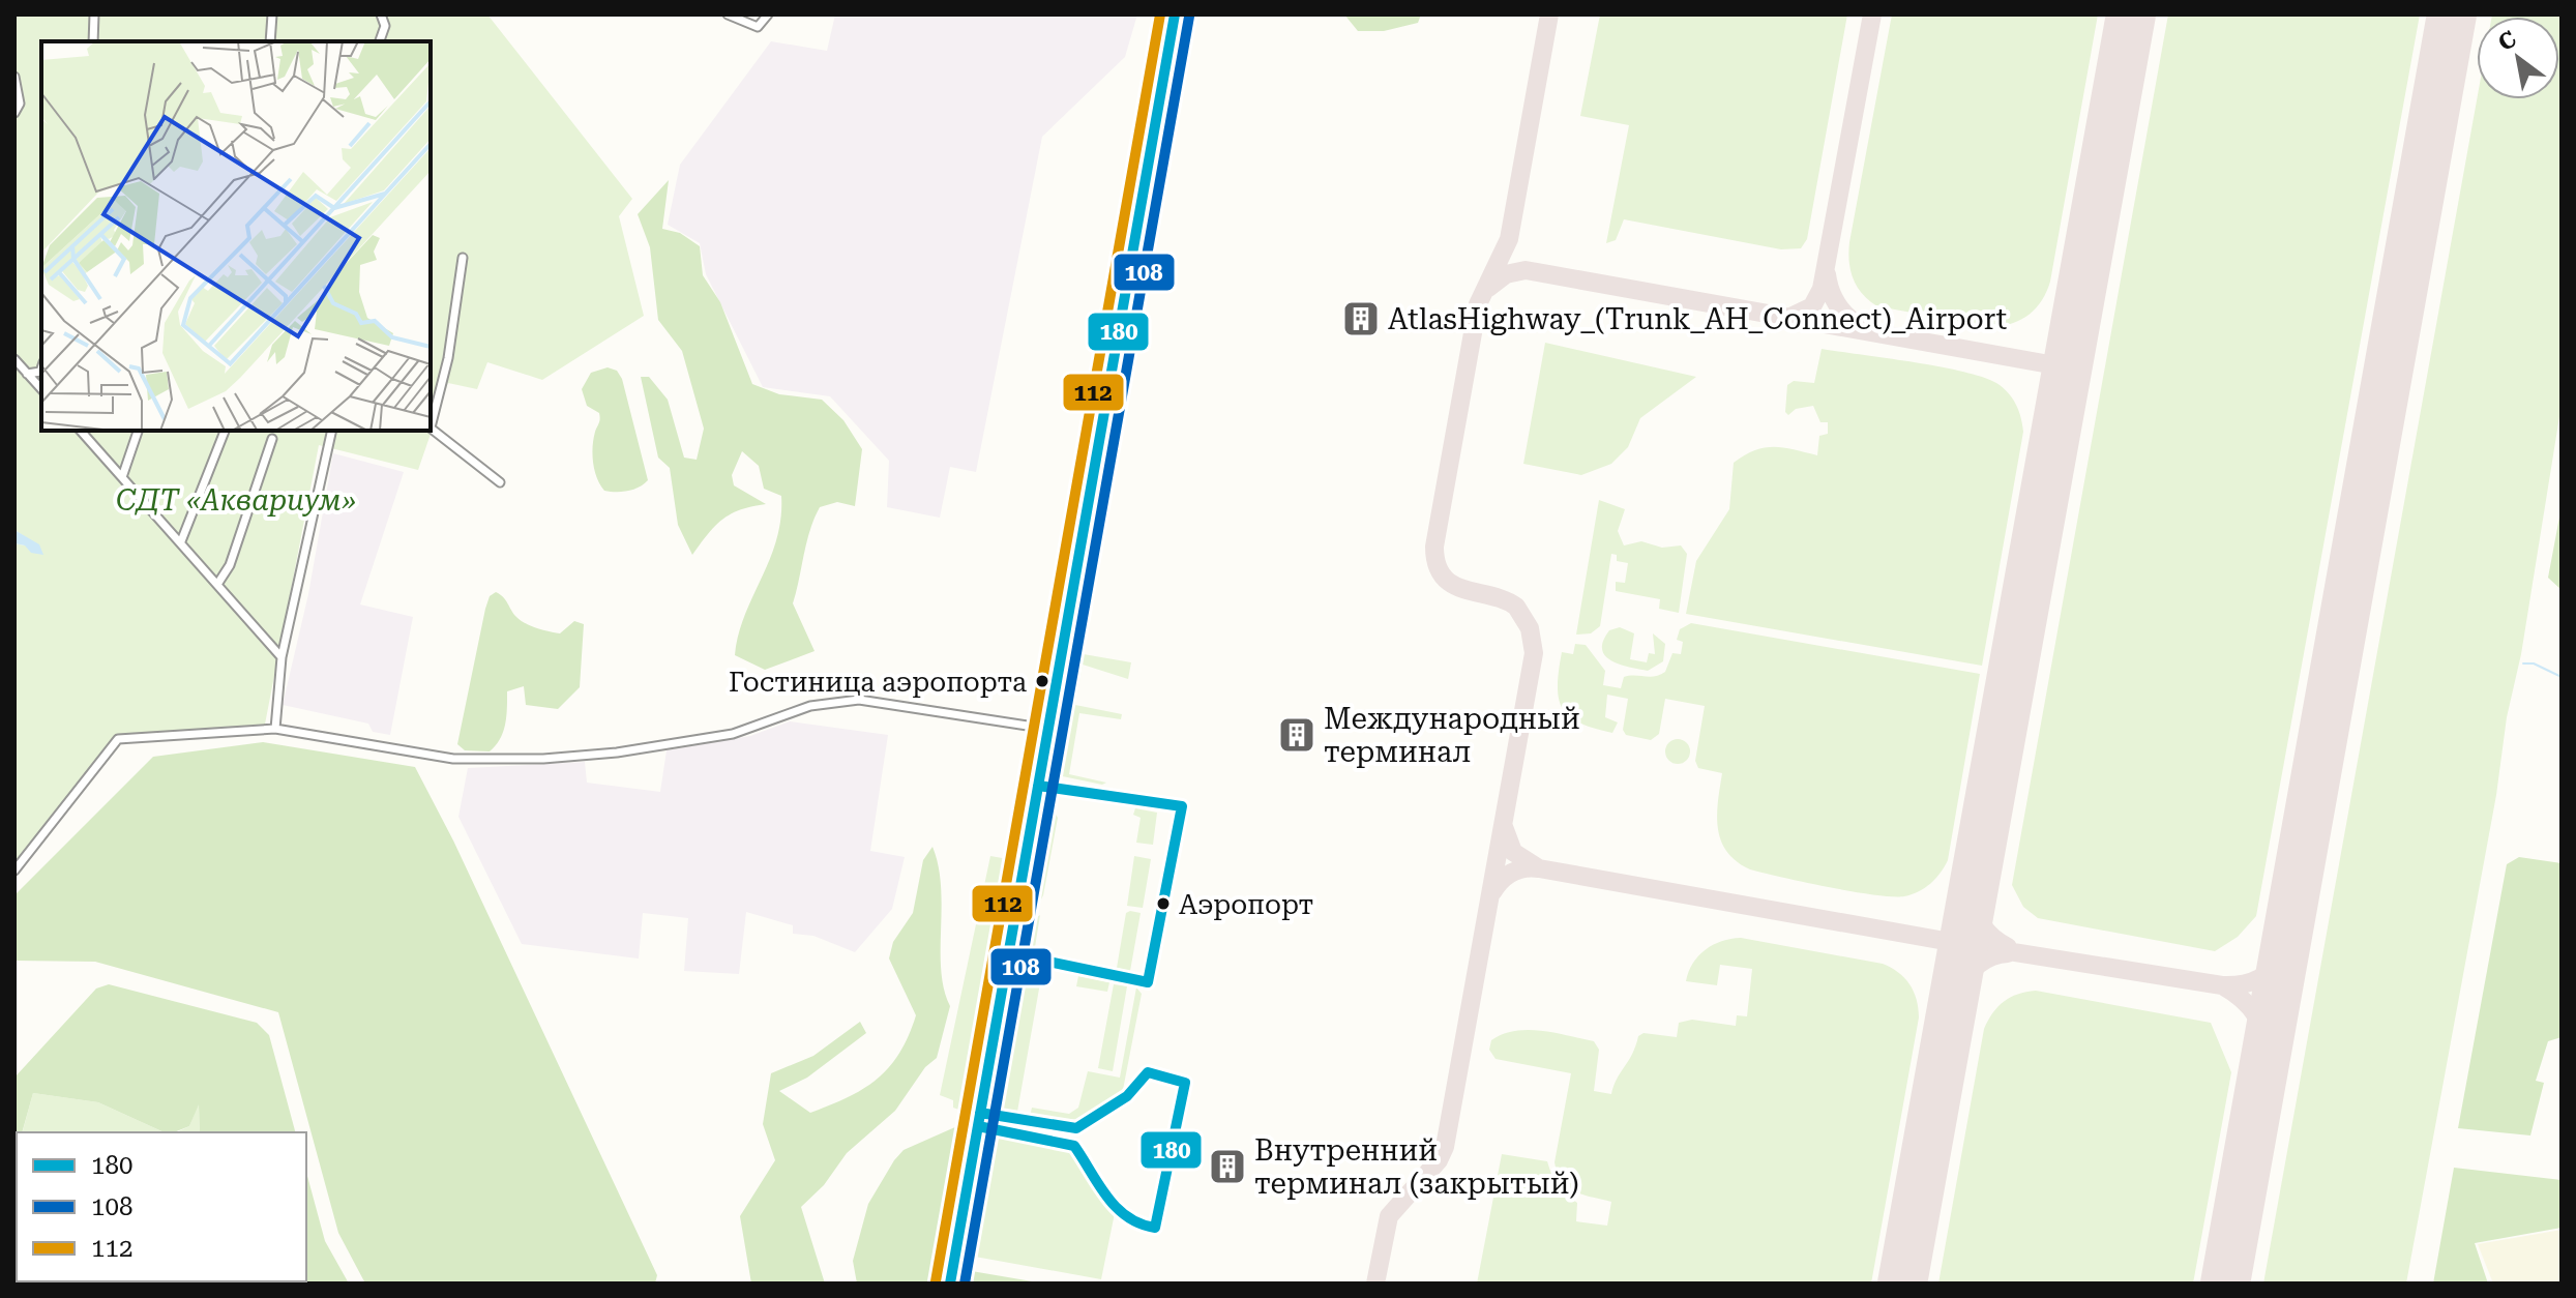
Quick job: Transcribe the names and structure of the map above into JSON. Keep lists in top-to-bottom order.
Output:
{
  "parks": ["СДТ «Аквариум»"],
  "places": {
    "building": ["AtlasHighway_(Trunk_AH_Connect)_Airport", "Международный терминал", "Внутренний терминал (закрытый)"],
    "other": ["Гостиница аэропорта", "Аэропорт"]
  },
  "lines": ["transit line 180", "transit line 112", "transit line 108"],
  "legend": ["180", "108", "112"],
  "north": "top left"
}
